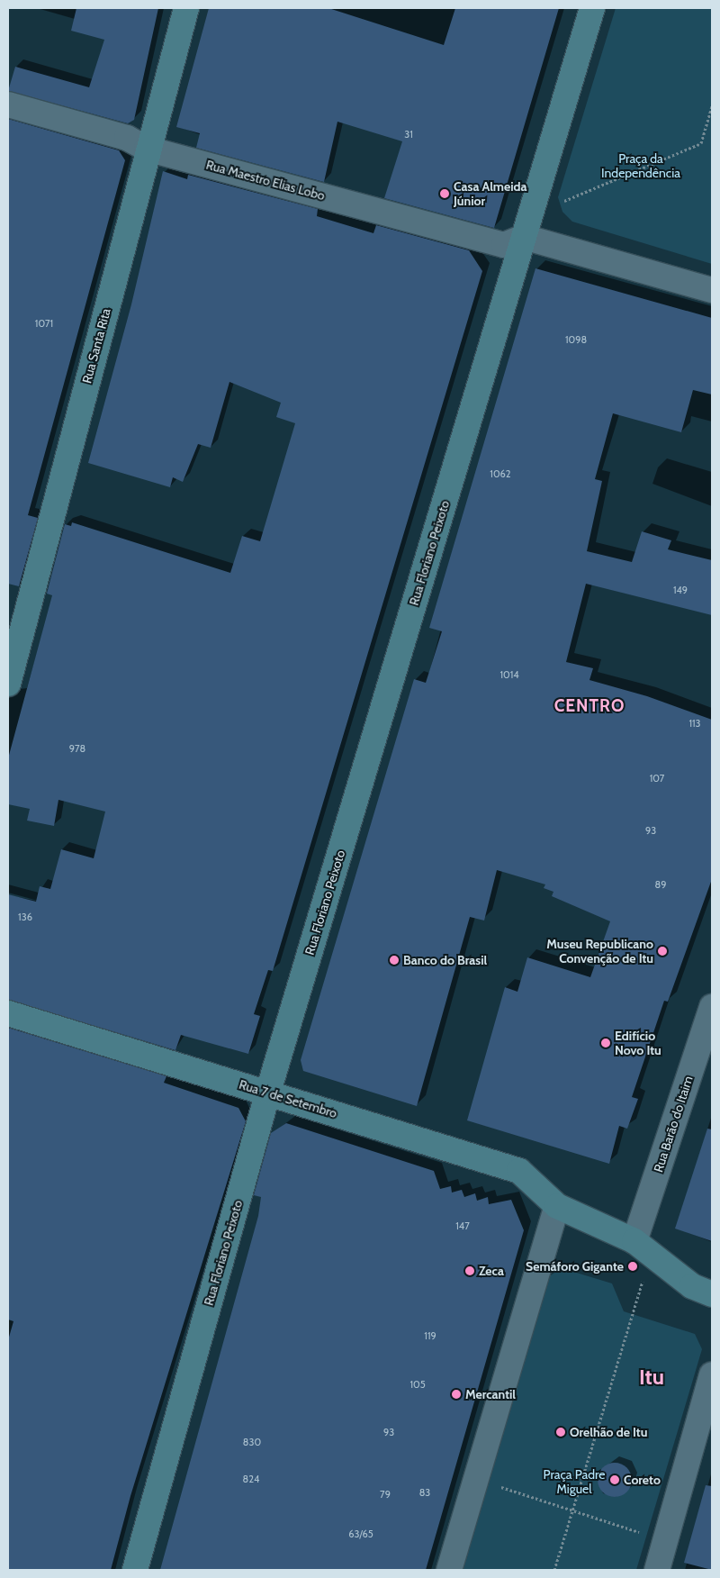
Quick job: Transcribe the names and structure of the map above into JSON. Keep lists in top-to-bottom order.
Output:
{
  "streets": {
    "main road": ["Rua Santa Rita", "Rua Floriano Peixoto", "Rua 7 de Setembro"],
    "street": ["Rua Maestro Elias Lobo", "Rua Barão do Itaim"]
  },
  "crossings": [
    ["Rua Maestro Elias Lobo", "Rua Santa Rita"],
    ["Rua Maestro Elias Lobo", "Rua Floriano Peixoto"],
    ["Rua Floriano Peixoto", "Rua 7 de Setembro"]
  ],
  "districts": ["CENTRO", "Itu"],
  "parks": ["Praça da Independência", "Praça Padre Miguel"],
  "places": [
    "Casa Almeida Júnior",
    "Museu Republicano Convenção de Itu",
    "Banco do Brasil",
    "Edifício Novo Itu",
    "Semáforo Gigante",
    "Zeca",
    "Mercantil",
    "Orelhão de Itu",
    "Coreto"
  ],
  "house_numbers": [
    "31",
    "1071",
    "1098",
    "1062",
    "149",
    "1014",
    "113",
    "978",
    "107",
    "93",
    "89",
    "136",
    "147",
    "119",
    "105",
    "93",
    "830",
    "824",
    "83",
    "79",
    "63/65"
  ]
}
